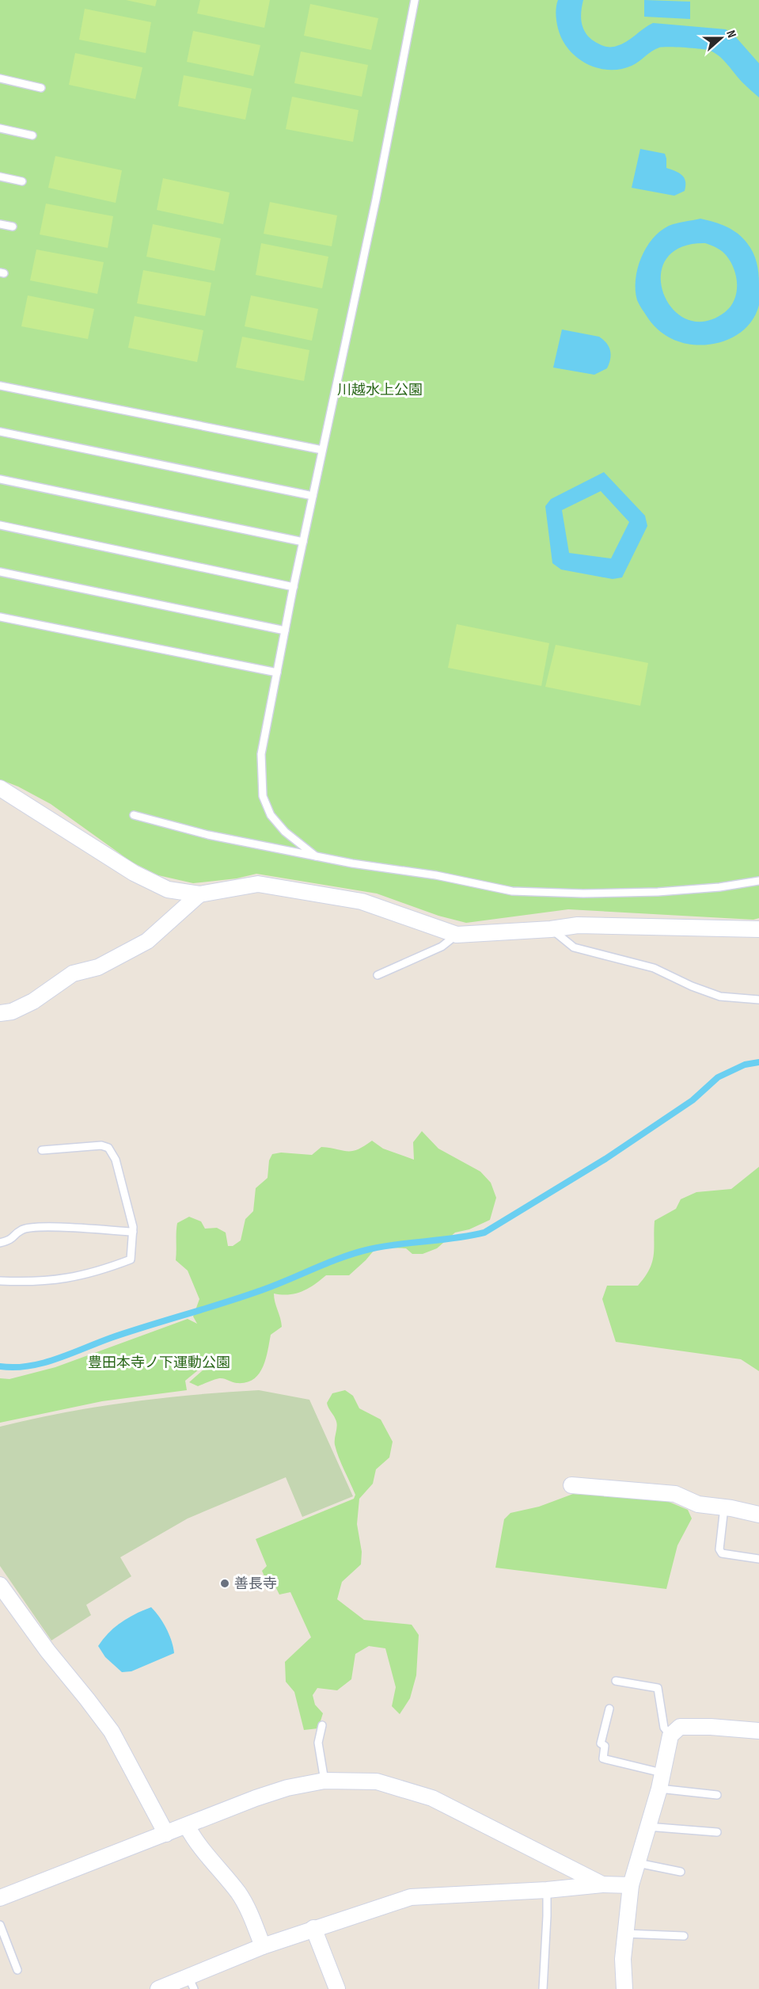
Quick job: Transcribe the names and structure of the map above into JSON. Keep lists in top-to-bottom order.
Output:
{
  "parks": ["川越水上公園", "豊田本寺ノ下運動公園"],
  "places": ["善長寺"],
  "north": "right"
}
